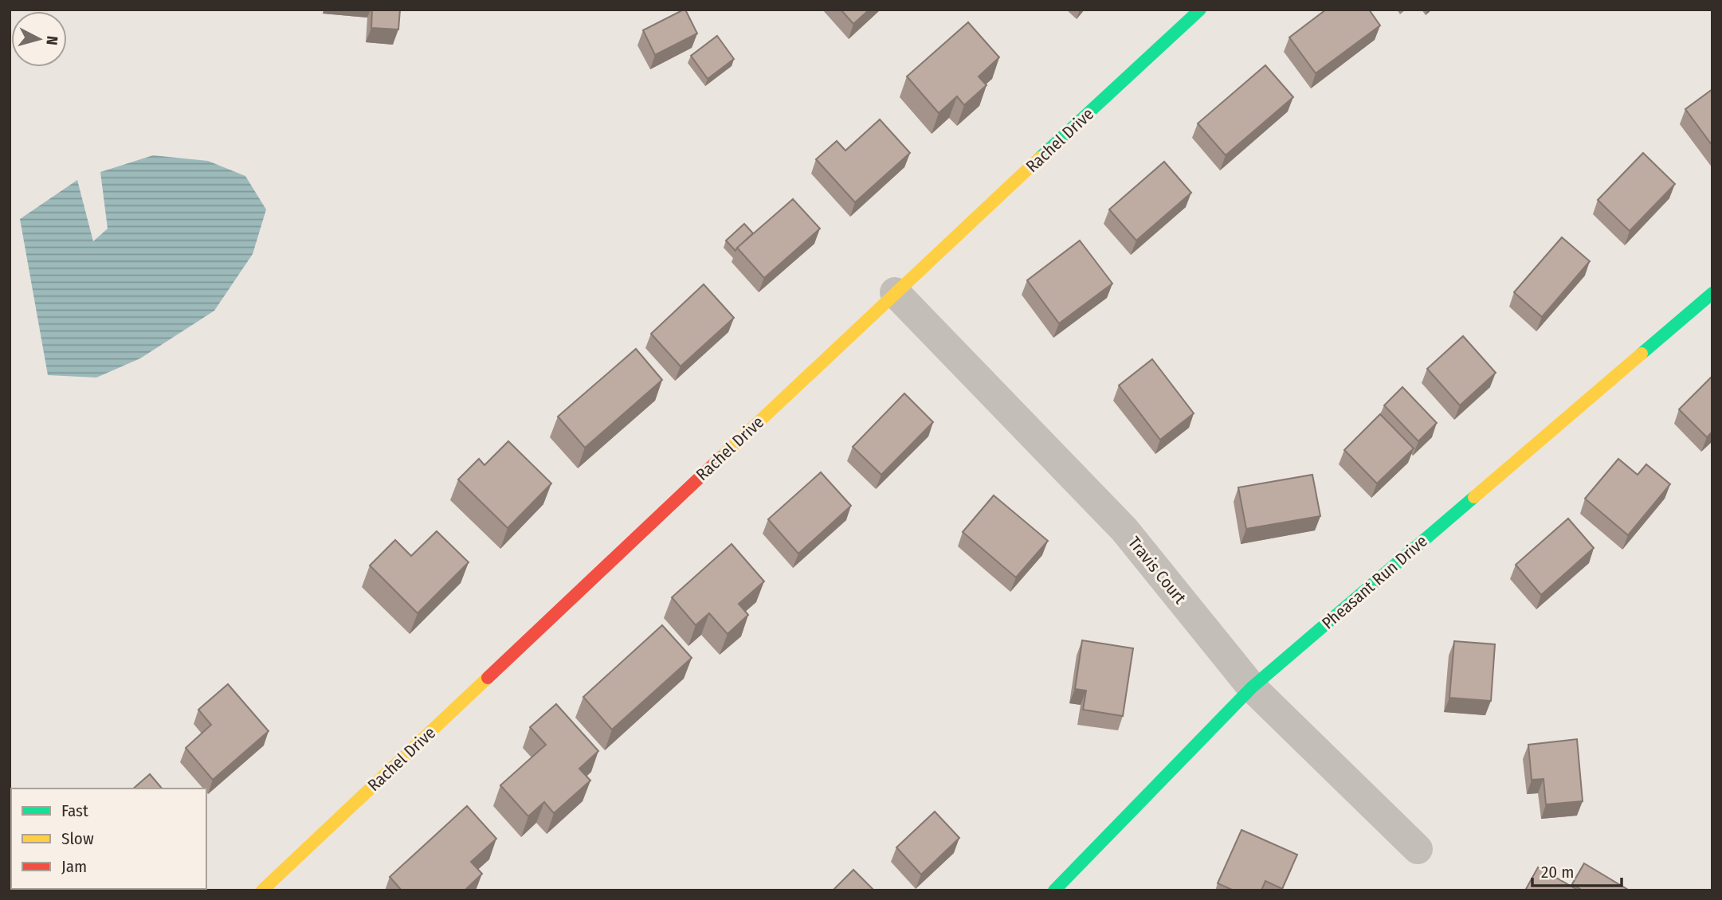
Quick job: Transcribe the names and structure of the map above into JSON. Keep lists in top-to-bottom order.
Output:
{
  "streets": {
    "street": ["Rachel Drive", "Travis Court", "Pheasant Run Drive"]
  },
  "crossings": [
    ["Rachel Drive", "Travis Court"],
    ["Travis Court", "Pheasant Run Drive"]
  ],
  "legend": ["Fast", "Slow", "Jam"],
  "scale_bar": "20 m",
  "north": "right"
}
